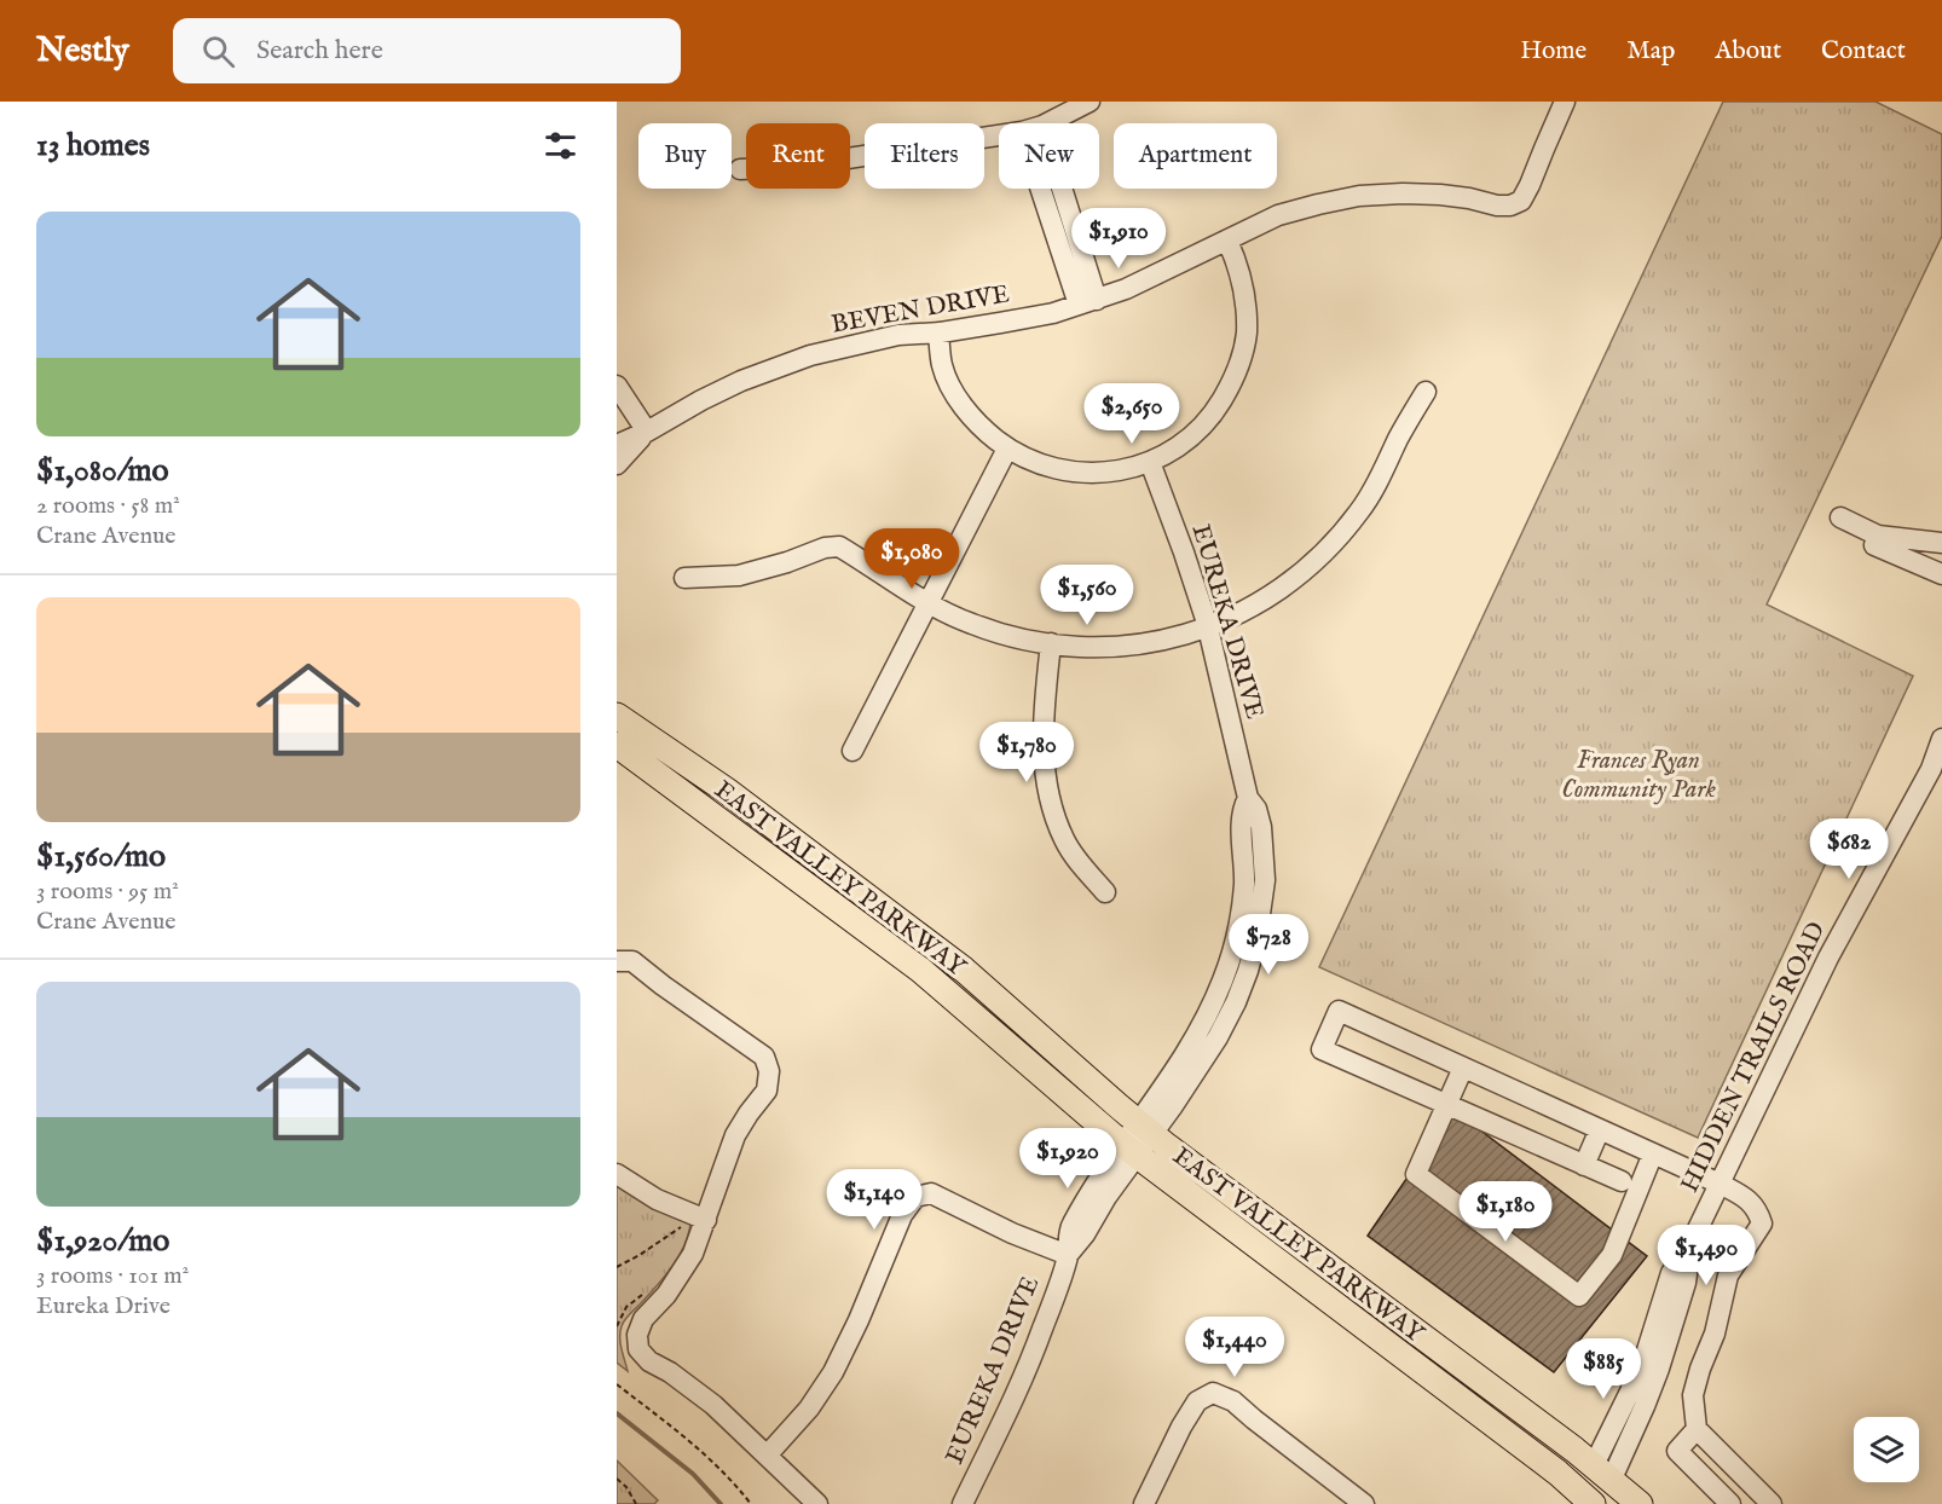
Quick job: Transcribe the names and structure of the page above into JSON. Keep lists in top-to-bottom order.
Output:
{
  "streets": {
    "main road": ["EAST VALLEY PARKWAY"],
    "street": ["BEVEN DRIVE", "EUREKA DRIVE", "HIDDEN TRAILS ROAD"]
  },
  "crossings": [
    ["EUREKA DRIVE", "EAST VALLEY PARKWAY"],
    ["EAST VALLEY PARKWAY", "HIDDEN TRAILS ROAD"]
  ],
  "parks": ["Frances Ryan Community Park"],
  "page": {
    "header": "Nestly",
    "search": "Search here",
    "nav": [
      "Home",
      "Map",
      "About",
      "Contact"
    ],
    "heading": "13 homes",
    "chip": [
      "Buy",
      "Rent",
      "Filters",
      "New",
      "Apartment"
    ],
    "list": [
      {
        "name": "$1,080/mo",
        "note": "2 rooms · 58 m² · Crane Avenue"
      },
      {
        "name": "$1,560/mo",
        "note": "3 rooms · 95 m² · Crane Avenue"
      },
      {
        "name": "$1,920/mo",
        "note": "3 rooms · 101 m² · Eureka Drive"
      }
    ],
    "price": [
      "$1,910",
      "$2,650",
      "$1,080",
      "$1,560",
      "$1,780",
      "$682",
      "$728",
      "$1,920",
      "$1,140",
      "$1,180",
      "$1,490",
      "$1,440",
      "$885"
    ]
  }
}
